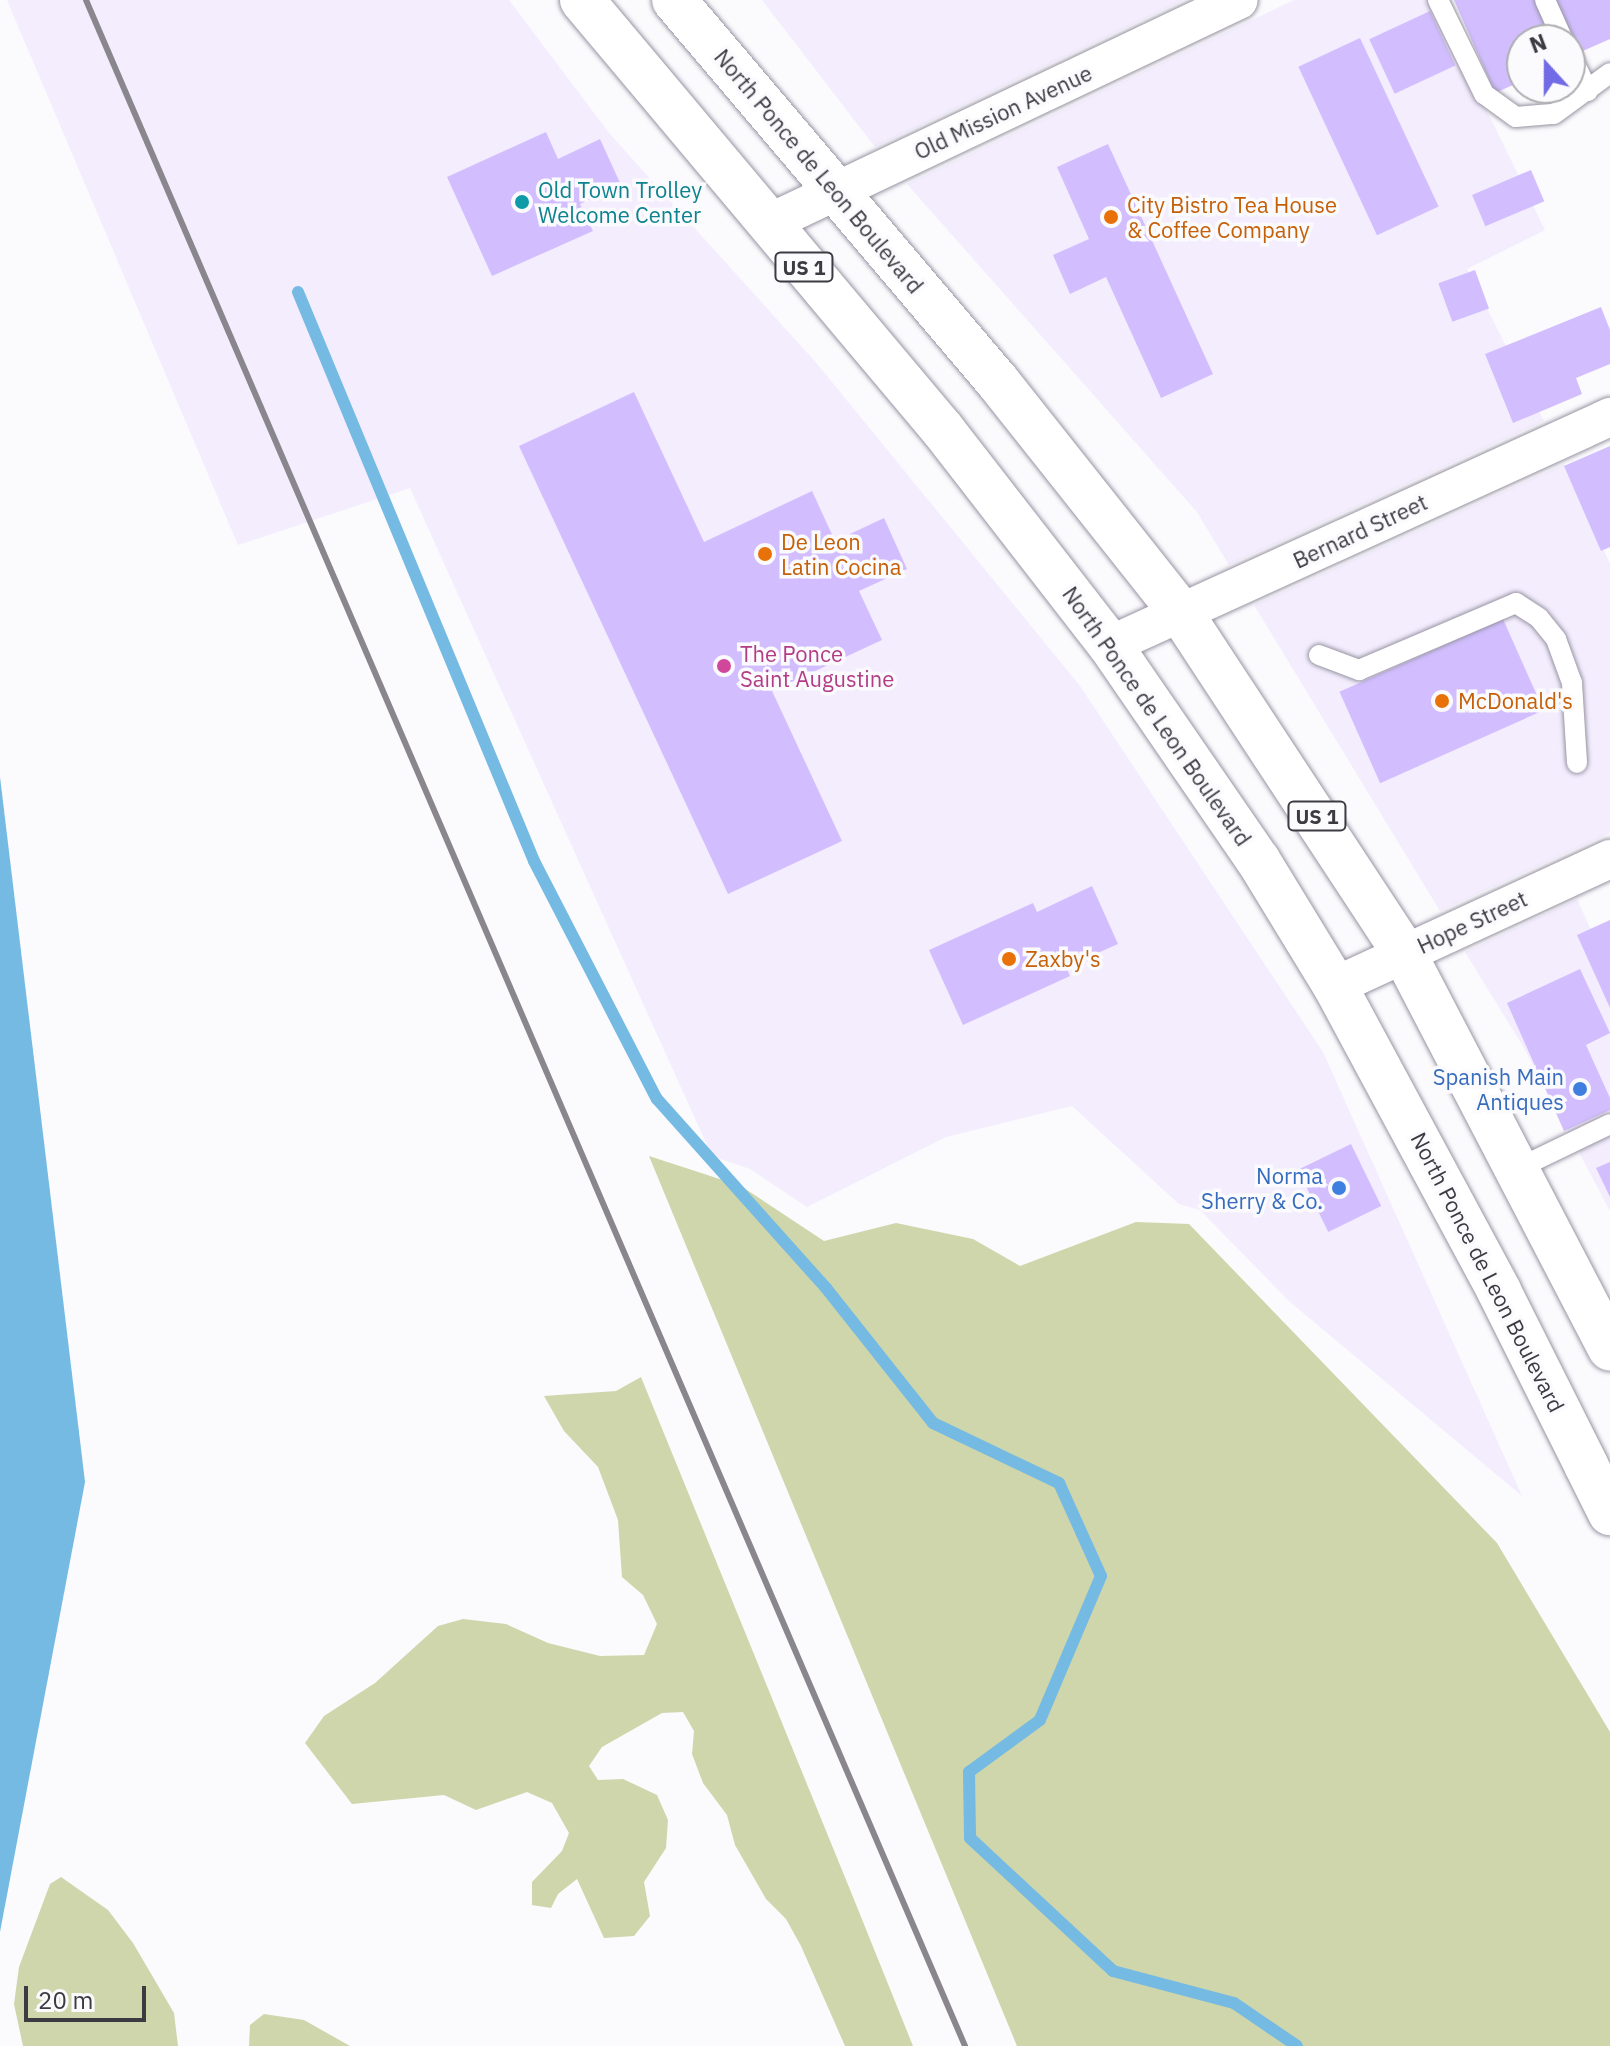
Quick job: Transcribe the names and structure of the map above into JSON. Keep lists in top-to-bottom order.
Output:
{
  "streets": {
    "main road": ["North Ponce de Leon Boulevard", "US 1"],
    "street": ["Old Mission Avenue", "Bernard Street", "Hope Street"]
  },
  "crossings": [
    ["Old Mission Avenue", "North Ponce de Leon Boulevard"],
    ["North Ponce de Leon Boulevard", "Bernard Street"],
    ["North Ponce de Leon Boulevard", "Hope Street"]
  ],
  "places": [
    "Old Town Trolley Welcome Center",
    "City Bistro Tea House & Coffee Company",
    "De Leon Latin Cocina",
    "The Ponce Saint Augustine",
    "McDonald's",
    "Zaxby's",
    "Spanish Main Antiques",
    "Norma Sherry & Co."
  ],
  "scale_bar": "20 m",
  "north": "top"
}
